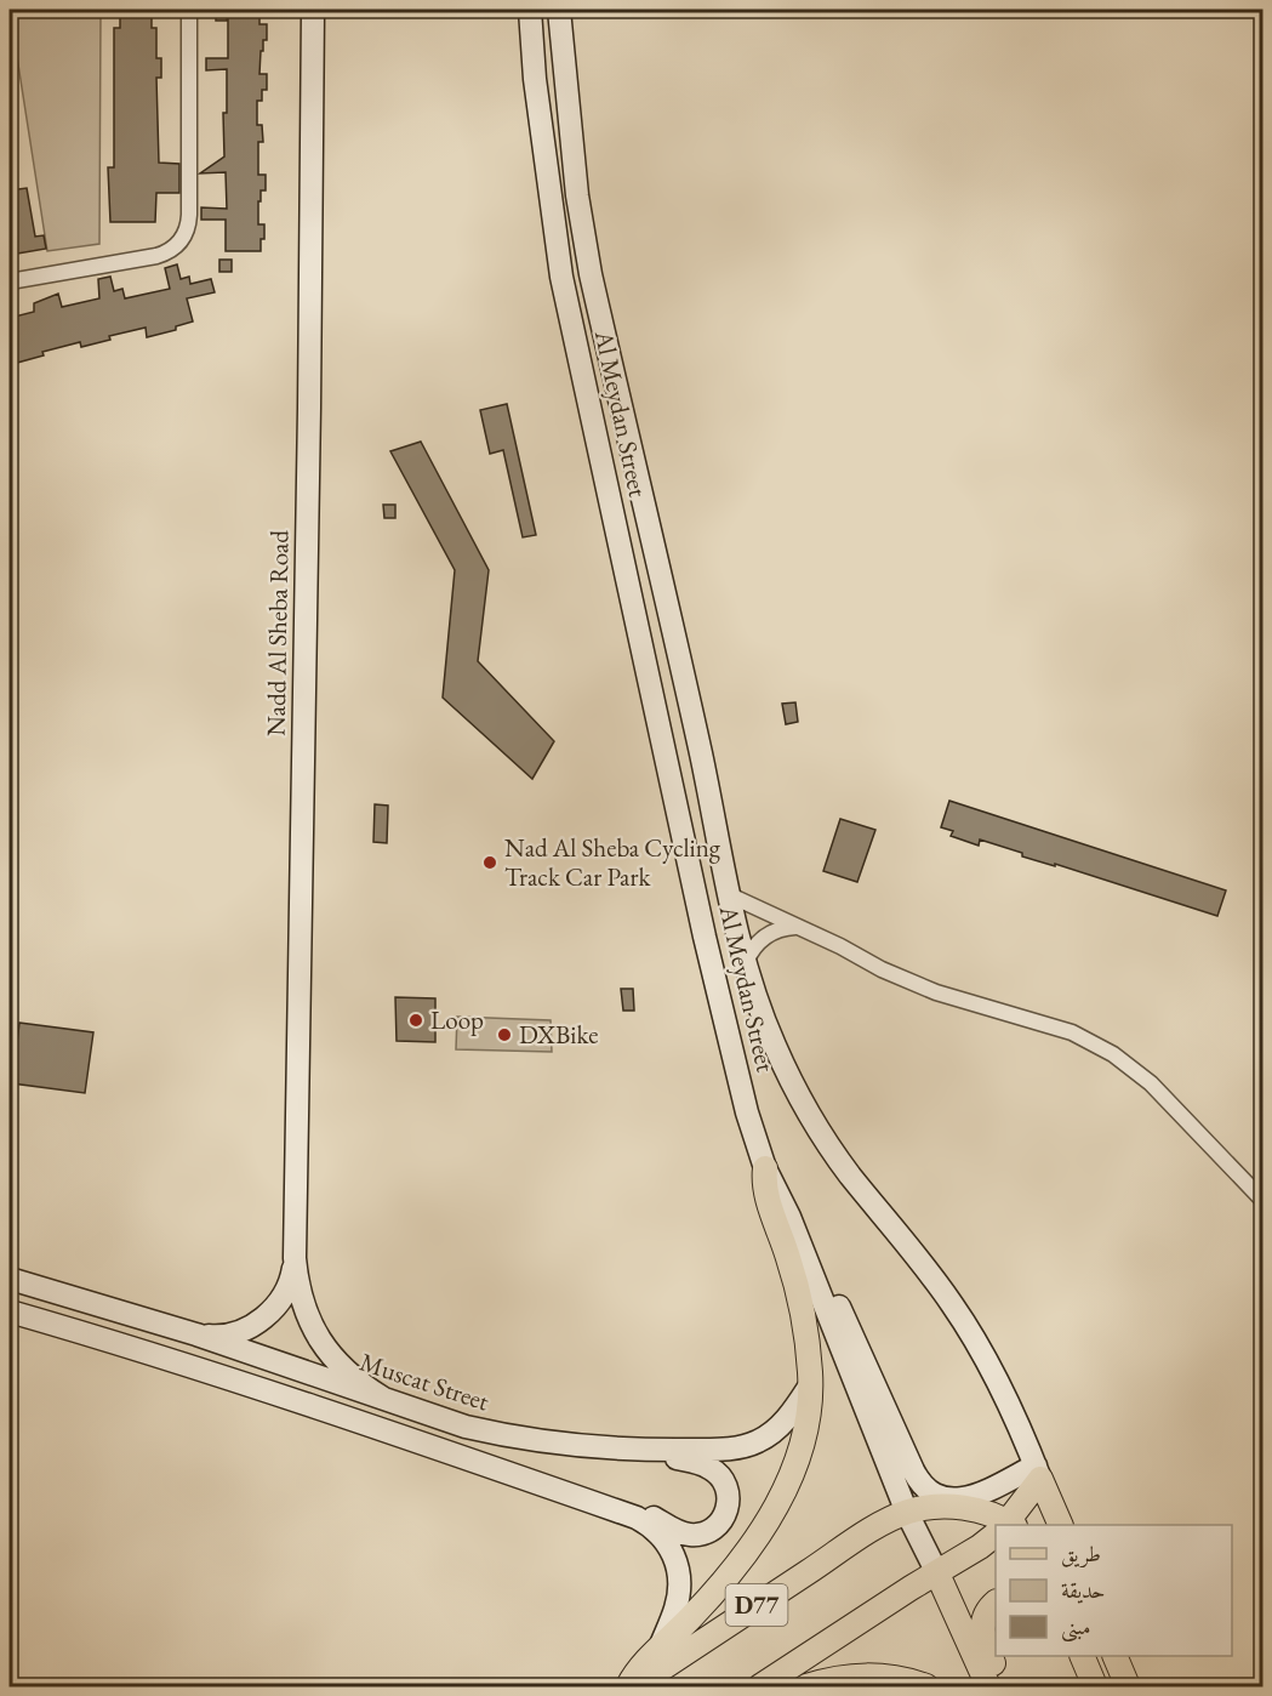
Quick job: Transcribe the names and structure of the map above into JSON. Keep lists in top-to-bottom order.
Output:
{
  "streets": {
    "main road": ["Al Meydan Street", "D77"],
    "street": ["Nadd Al Sheba Road", "Muscat Street"]
  },
  "crossings": [
    ["Al Meydan Street", "D77"],
    ["Nadd Al Sheba Road", "Muscat Street"]
  ],
  "places": ["Nad Al Sheba Cycling Track Car Park", "Loop", "DXBike"],
  "legend": ["طريق", "حديقة", "مبنى"]
}
